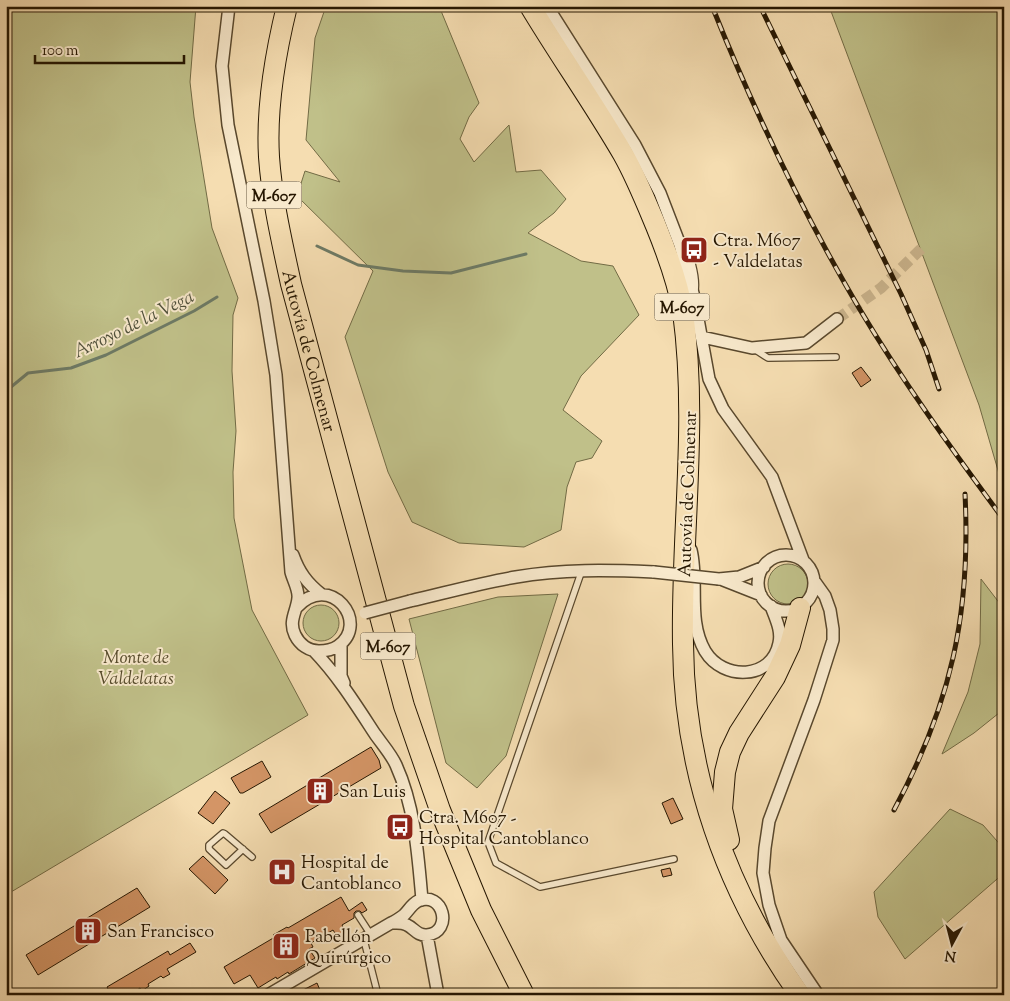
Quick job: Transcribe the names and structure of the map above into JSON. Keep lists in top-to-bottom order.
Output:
{
  "streets": {
    "highway": ["M-607", "Autovía de Colmenar"]
  },
  "water": ["Arroyo de la Vega"],
  "parks": ["Monte de Valdelatas"],
  "places": {
    "bus stop": ["Ctra. M607 - Valdelatas", "Ctra. M607 - Hospital Cantoblanco"],
    "building": ["San Luis", "San Francisco", "Pabellón Quirúrgico"],
    "hospital": ["Hospital de Cantoblanco"]
  },
  "scale_bar": "100 m",
  "north": "bottom"
}
